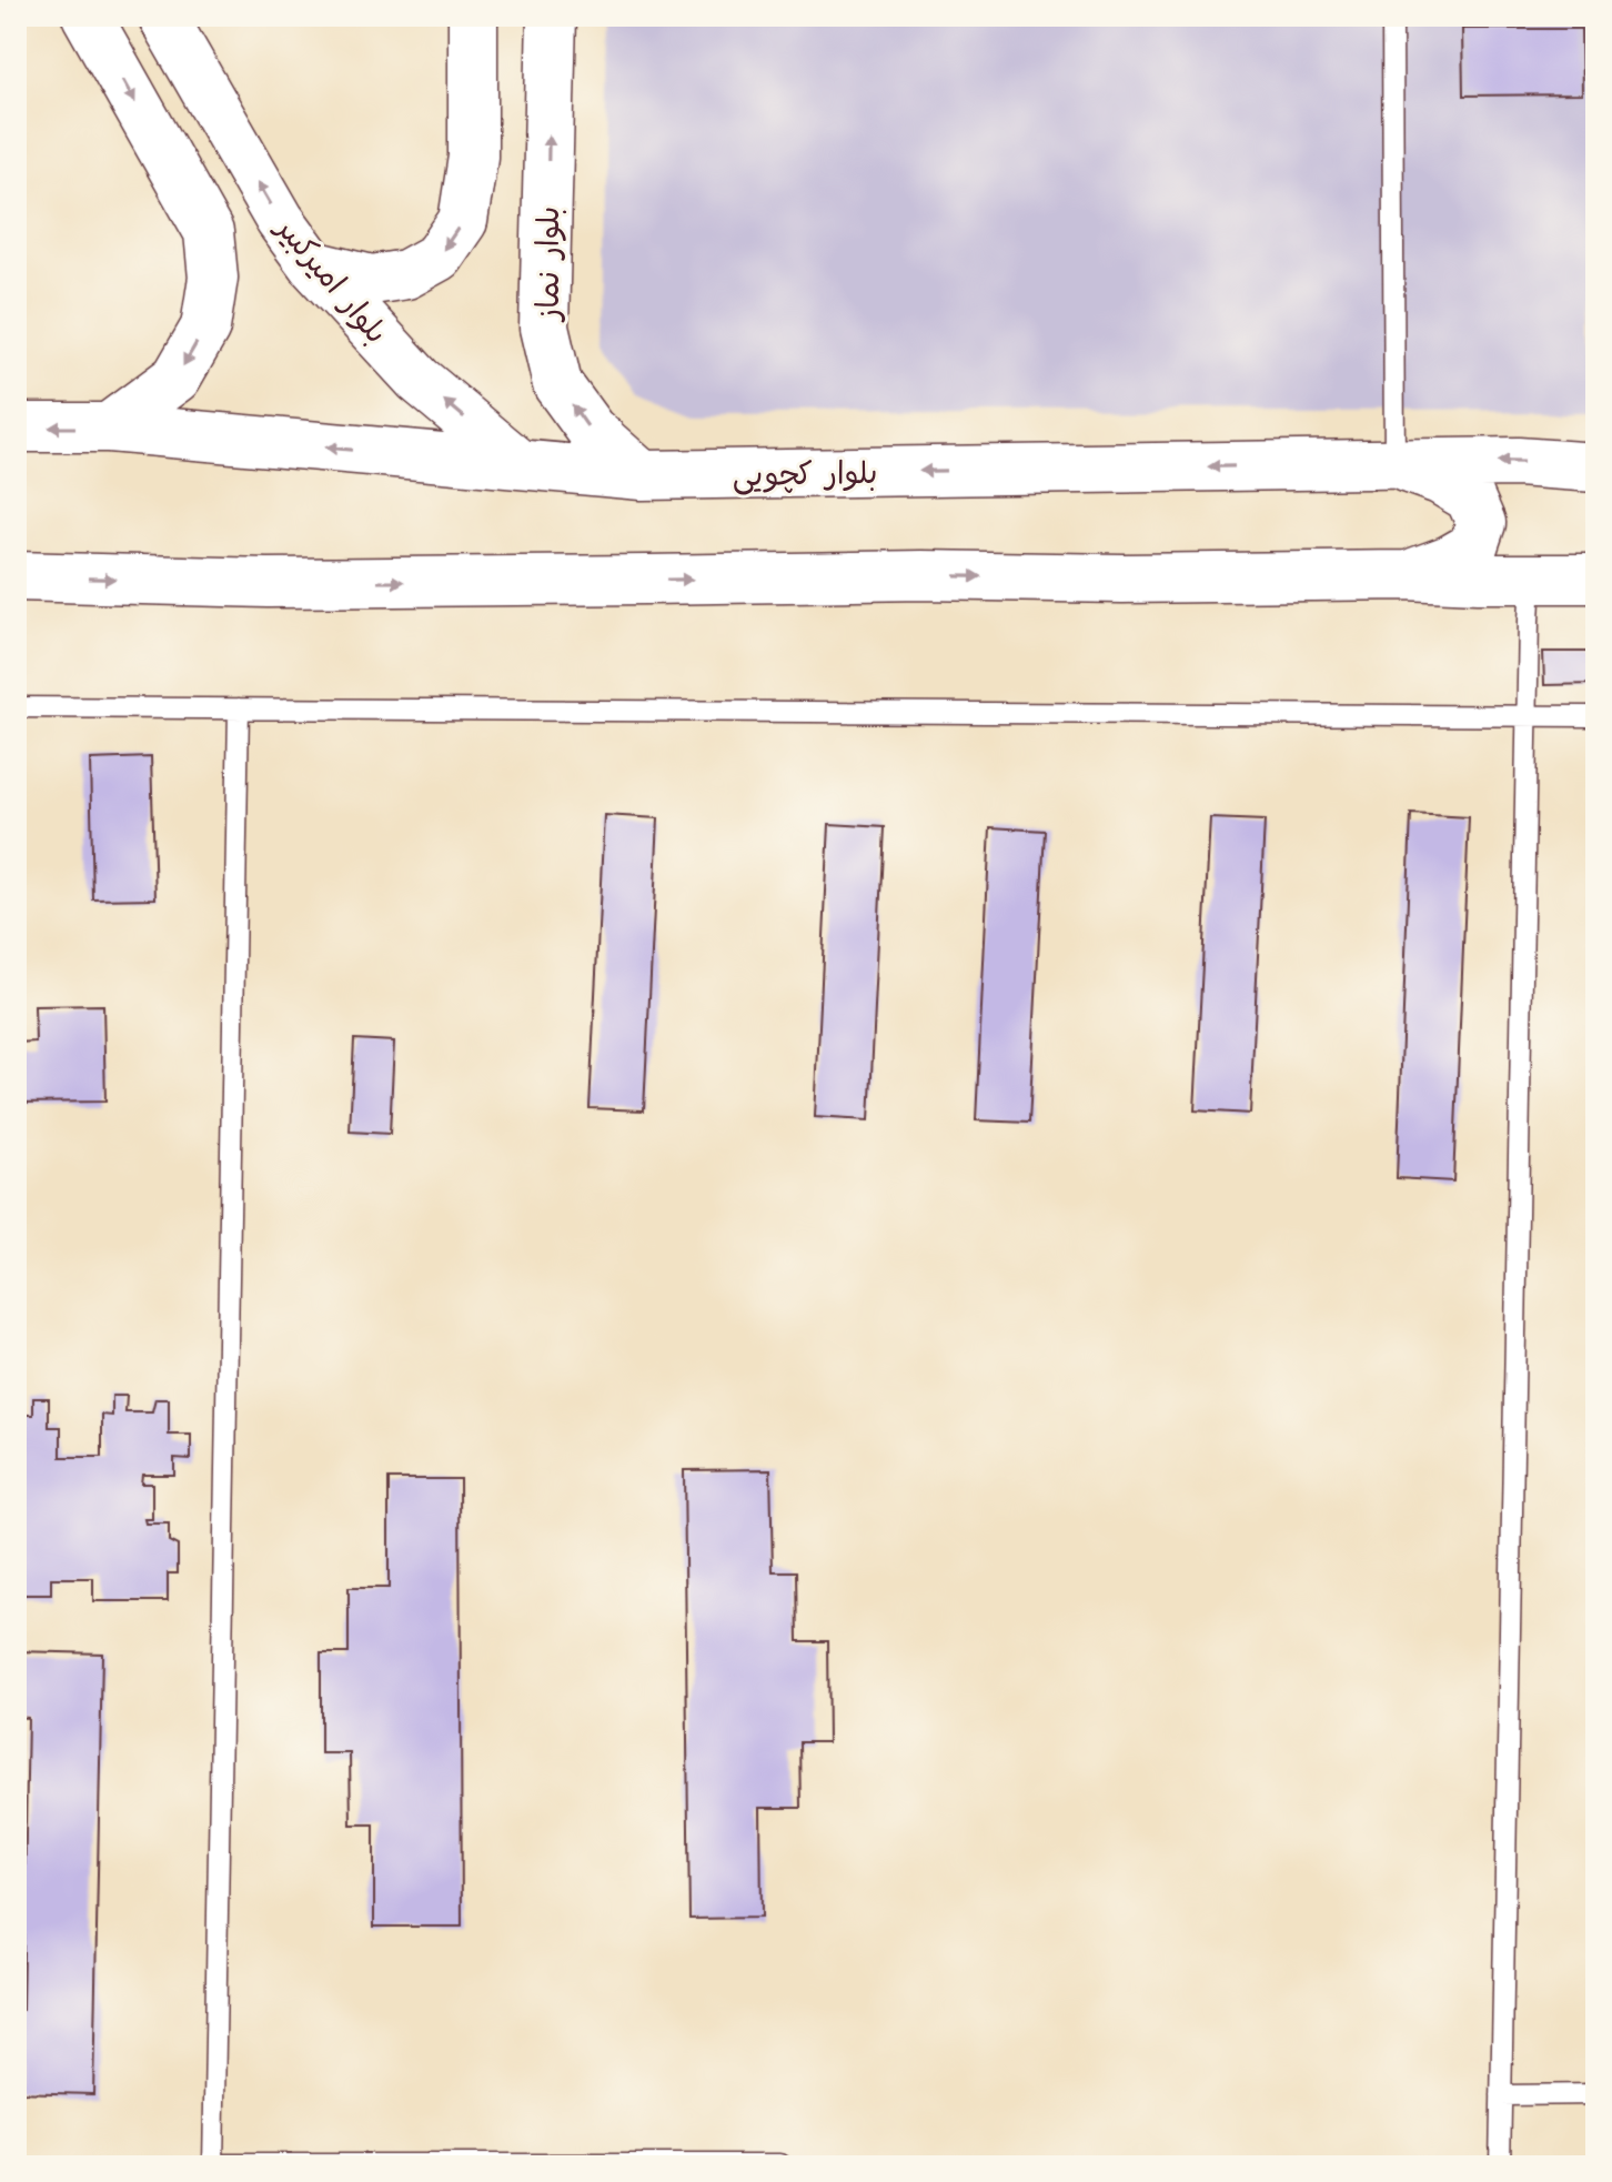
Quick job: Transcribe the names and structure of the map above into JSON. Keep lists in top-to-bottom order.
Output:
{
  "streets": {
    "main road": ["بلوار نماز", "بلوار امیرکبیر", "بلوار کچویی"]
  },
  "crossings": [
    ["بلوار نماز", "بلوار کچویی"],
    ["بلوار امیرکبیر", "بلوار کچویی"]
  ],
  "one_way": ["بلوار نماز", "بلوار امیرکبیر"]
}
